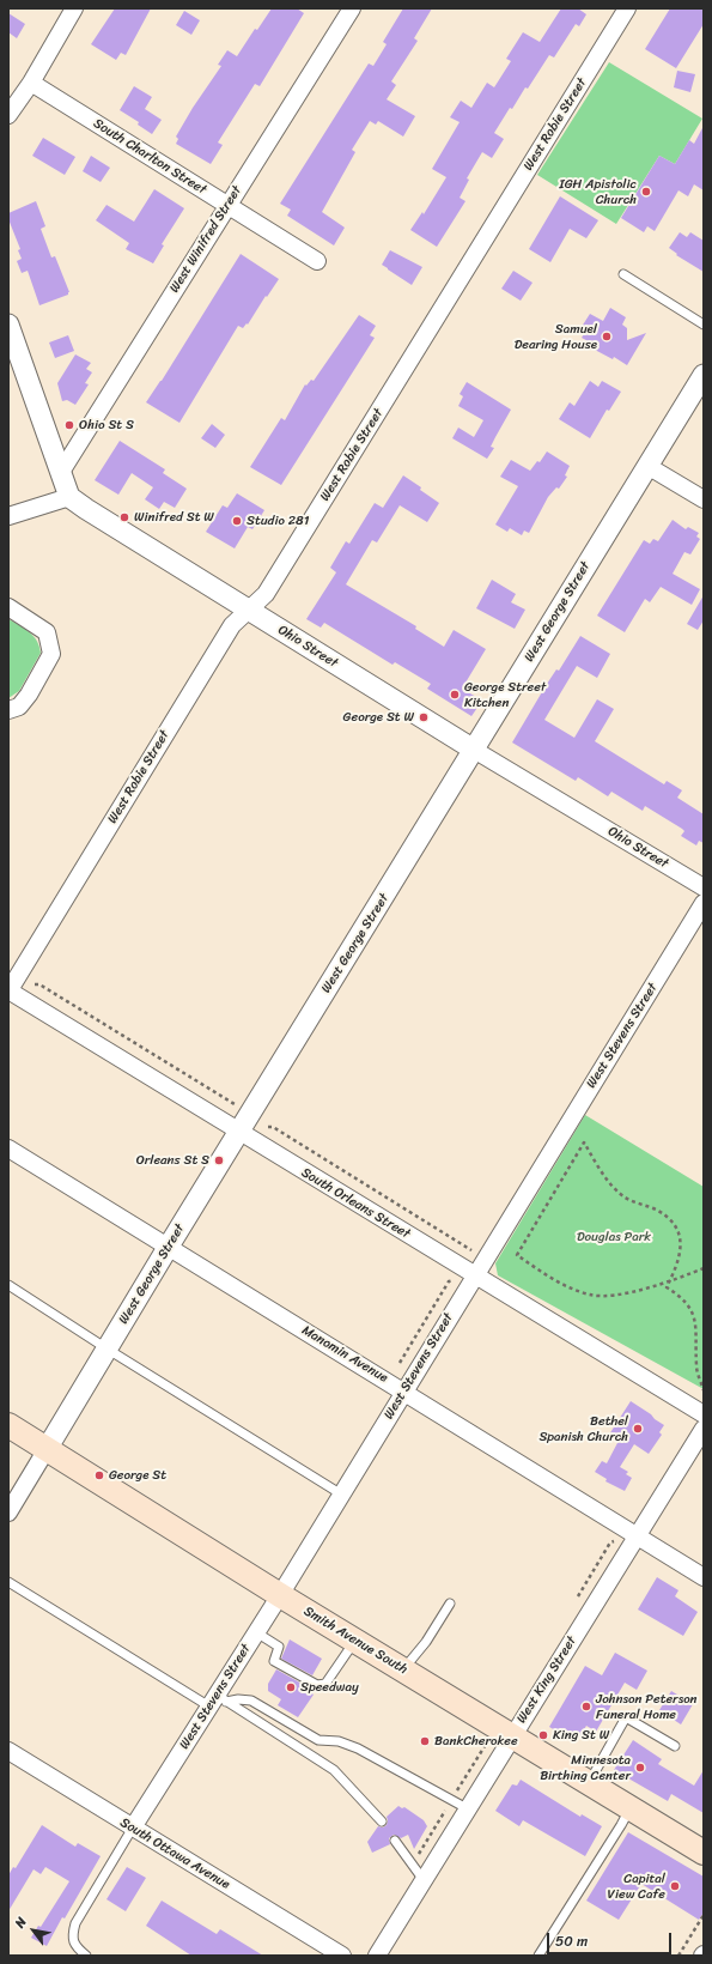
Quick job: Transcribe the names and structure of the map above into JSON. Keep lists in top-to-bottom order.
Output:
{
  "streets": {
    "main road": ["Smith Avenue South"],
    "street": [
      "West Robie Street",
      "South Charlton Street",
      "West Winifred Street",
      "West George Street",
      "Ohio Street",
      "West Stevens Street",
      "South Orleans Street",
      "Manomin Avenue",
      "West King Street",
      "South Ottawa Avenue"
    ]
  },
  "crossings": [
    ["West Robie Street", "Ohio Street"],
    ["West Robie Street", "South Orleans Street"],
    ["South Charlton Street", "West Winifred Street"],
    ["West George Street", "Ohio Street"],
    ["West George Street", "South Orleans Street"],
    ["West George Street", "Manomin Avenue"],
    ["West George Street", "Smith Avenue South"],
    ["West Stevens Street", "South Orleans Street"],
    ["West Stevens Street", "Manomin Avenue"],
    ["West Stevens Street", "Smith Avenue South"],
    ["West Stevens Street", "South Ottawa Avenue"],
    ["Manomin Avenue", "West King Street"],
    ["Smith Avenue South", "West King Street"]
  ],
  "parks": ["Douglas Park"],
  "places": [
    "IGH Apistolic Church",
    "Samuel Dearing House",
    "Ohio St S",
    "Winifred St W",
    "Studio 281",
    "George Street Kitchen",
    "George St W",
    "Orleans St S",
    "Bethel Spanish Church",
    "George St",
    "Speedway",
    "Johnson Peterson Funeral Home",
    "King St W",
    "BankCherokee",
    "Minnesota Birthing Center",
    "Capital View Cafe"
  ],
  "scale_bar": "50 m",
  "north": "top left"
}
